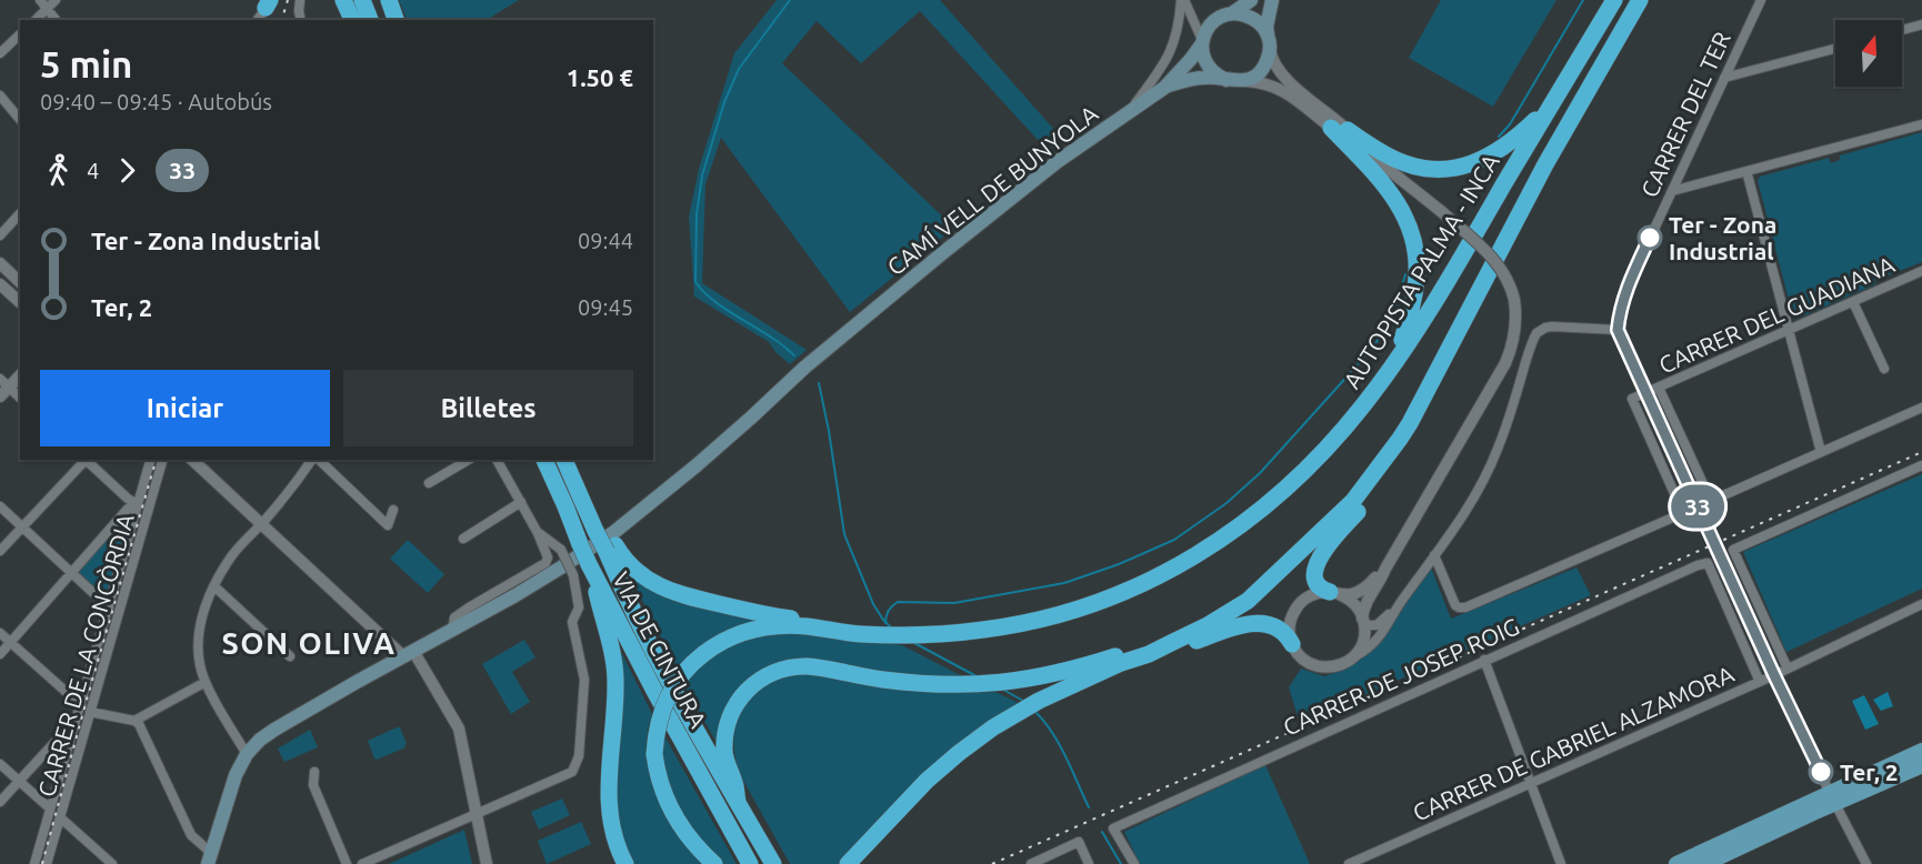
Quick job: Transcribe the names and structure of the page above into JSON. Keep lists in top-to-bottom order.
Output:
{
  "streets": {
    "highway": ["AUTOPISTA PALMA - INCA", "VIA DE CINTURA"],
    "main road": ["CAMÍ VELL DE BUNYOLA"],
    "street": [
      "CARRER DEL TER",
      "CARRER DEL GUADIANA",
      "CARRER DE LA CONCÒRDIA",
      "CARRER DE JOSEP ROIG",
      "CARRER DE GABRIEL ALZAMORA"
    ]
  },
  "crossings": [
    ["CARRER DE JOSEP ROIG", "CARRER DE GABRIEL ALZAMORA"]
  ],
  "districts": ["SON OLIVA"],
  "places": ["Ter - Zona Industrial", "Ter, 2"],
  "lines": ["bus line 33"],
  "north": "top",
  "page": {
    "on_map": "33",
    "heading": ["5 min", "09:40 – 09:45 · Autobús", "1.50 €"],
    "legs": ["4", "33"],
    "list": [
      {
        "name": "Ter - Zona Industrial",
        "value": "09:44"
      },
      {
        "name": "Ter, 2",
        "value": "09:45"
      }
    ],
    "buttons": ["Iniciar", "Billetes"]
  }
}
